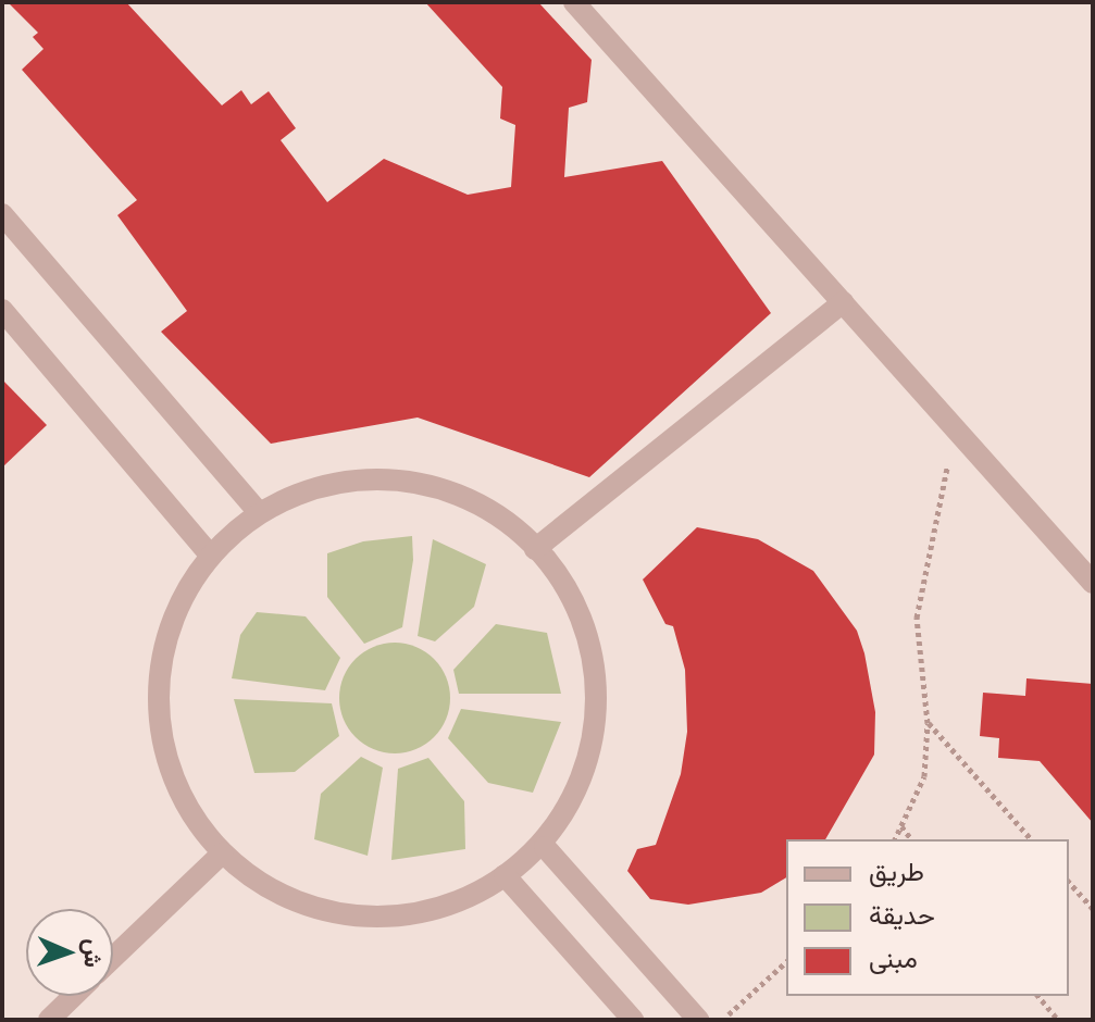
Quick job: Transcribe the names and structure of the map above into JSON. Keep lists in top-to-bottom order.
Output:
{
  "legend": ["طريق", "حديقة", "مبنى"],
  "north": "right"
}
